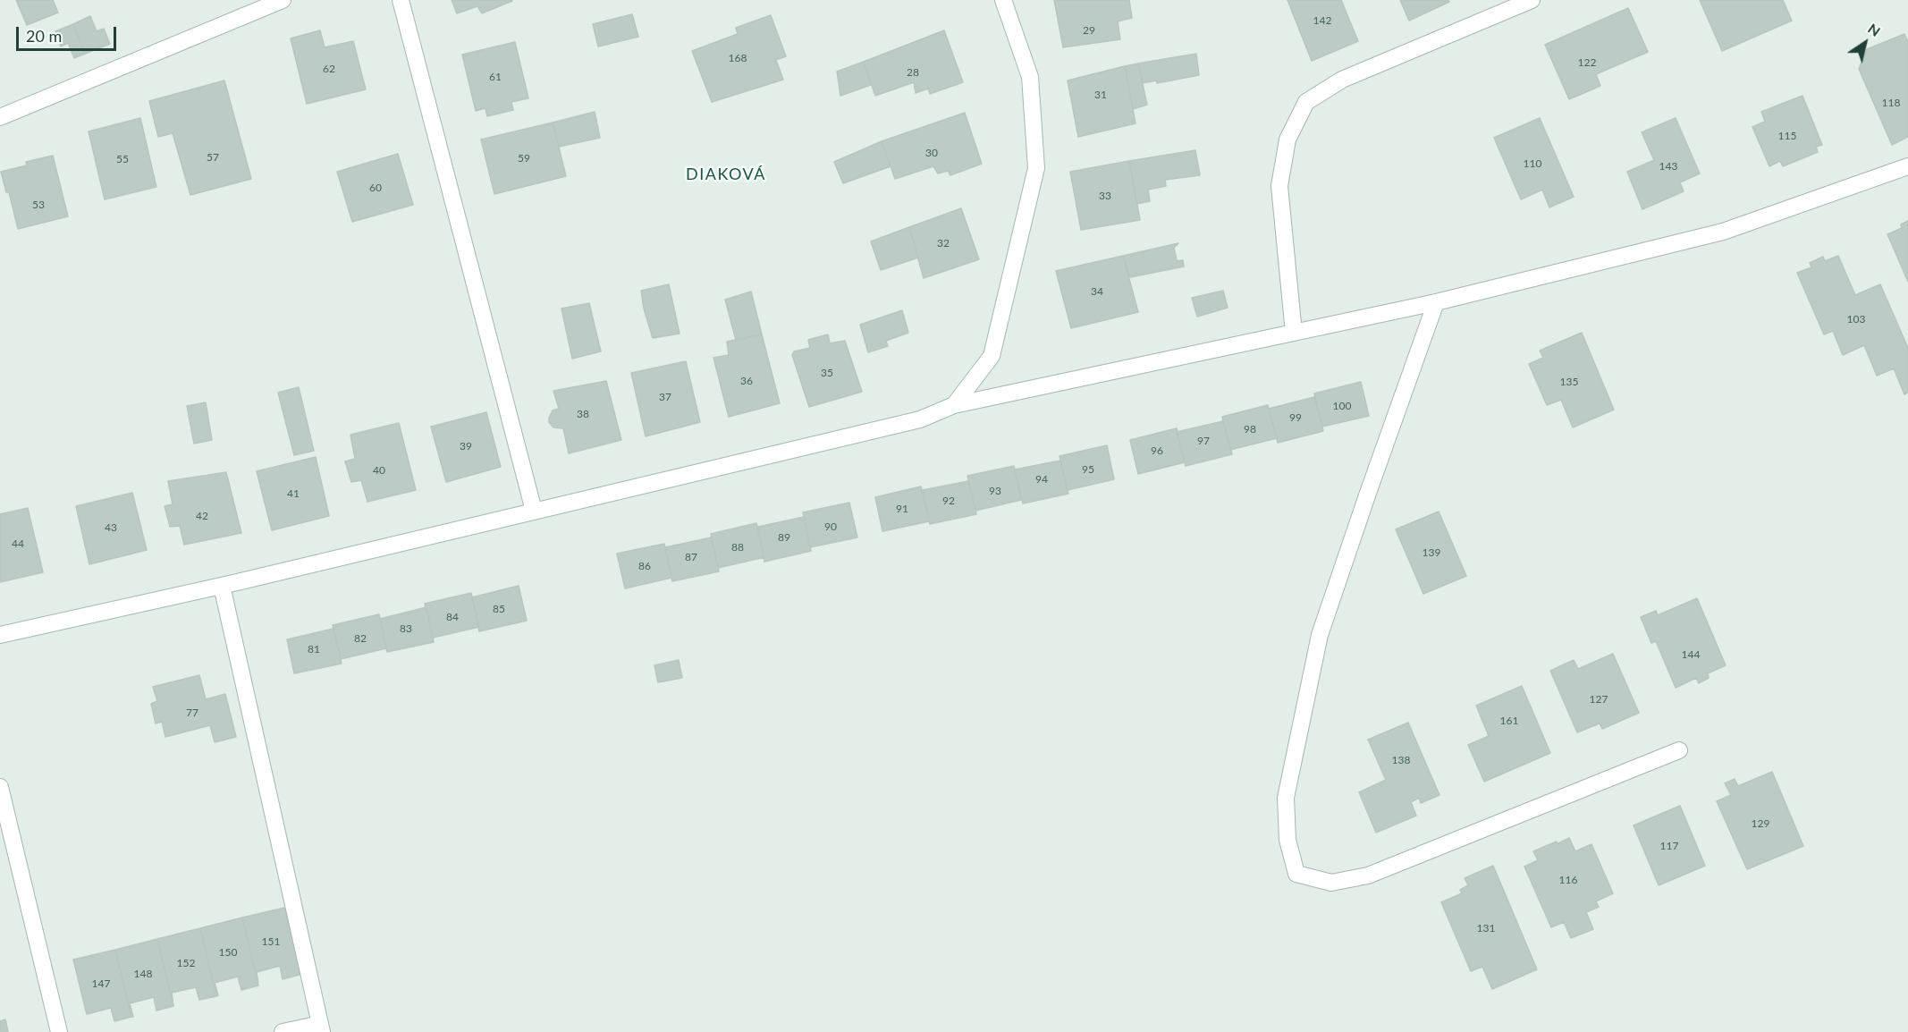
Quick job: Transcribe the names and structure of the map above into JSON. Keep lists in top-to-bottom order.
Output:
{
  "districts": ["DIAKOVÁ"],
  "house_numbers": [
    "142",
    "29",
    "168",
    "122",
    "62",
    "28",
    "61",
    "31",
    "118",
    "115",
    "30",
    "57",
    "59",
    "55",
    "110",
    "143",
    "60",
    "33",
    "53",
    "32",
    "34",
    "103",
    "35",
    "36",
    "135",
    "37",
    "100",
    "38",
    "99",
    "98",
    "97",
    "39",
    "96",
    "95",
    "40",
    "94",
    "93",
    "41",
    "92",
    "91",
    "42",
    "90",
    "43",
    "89",
    "44",
    "88",
    "139",
    "87",
    "86",
    "85",
    "84",
    "83",
    "82",
    "81",
    "144",
    "127",
    "77",
    "161",
    "138",
    "129",
    "117",
    "116",
    "131",
    "151",
    "150",
    "152",
    "148",
    "147"
  ],
  "scale_bar": "20 m",
  "north": "top right"
}
